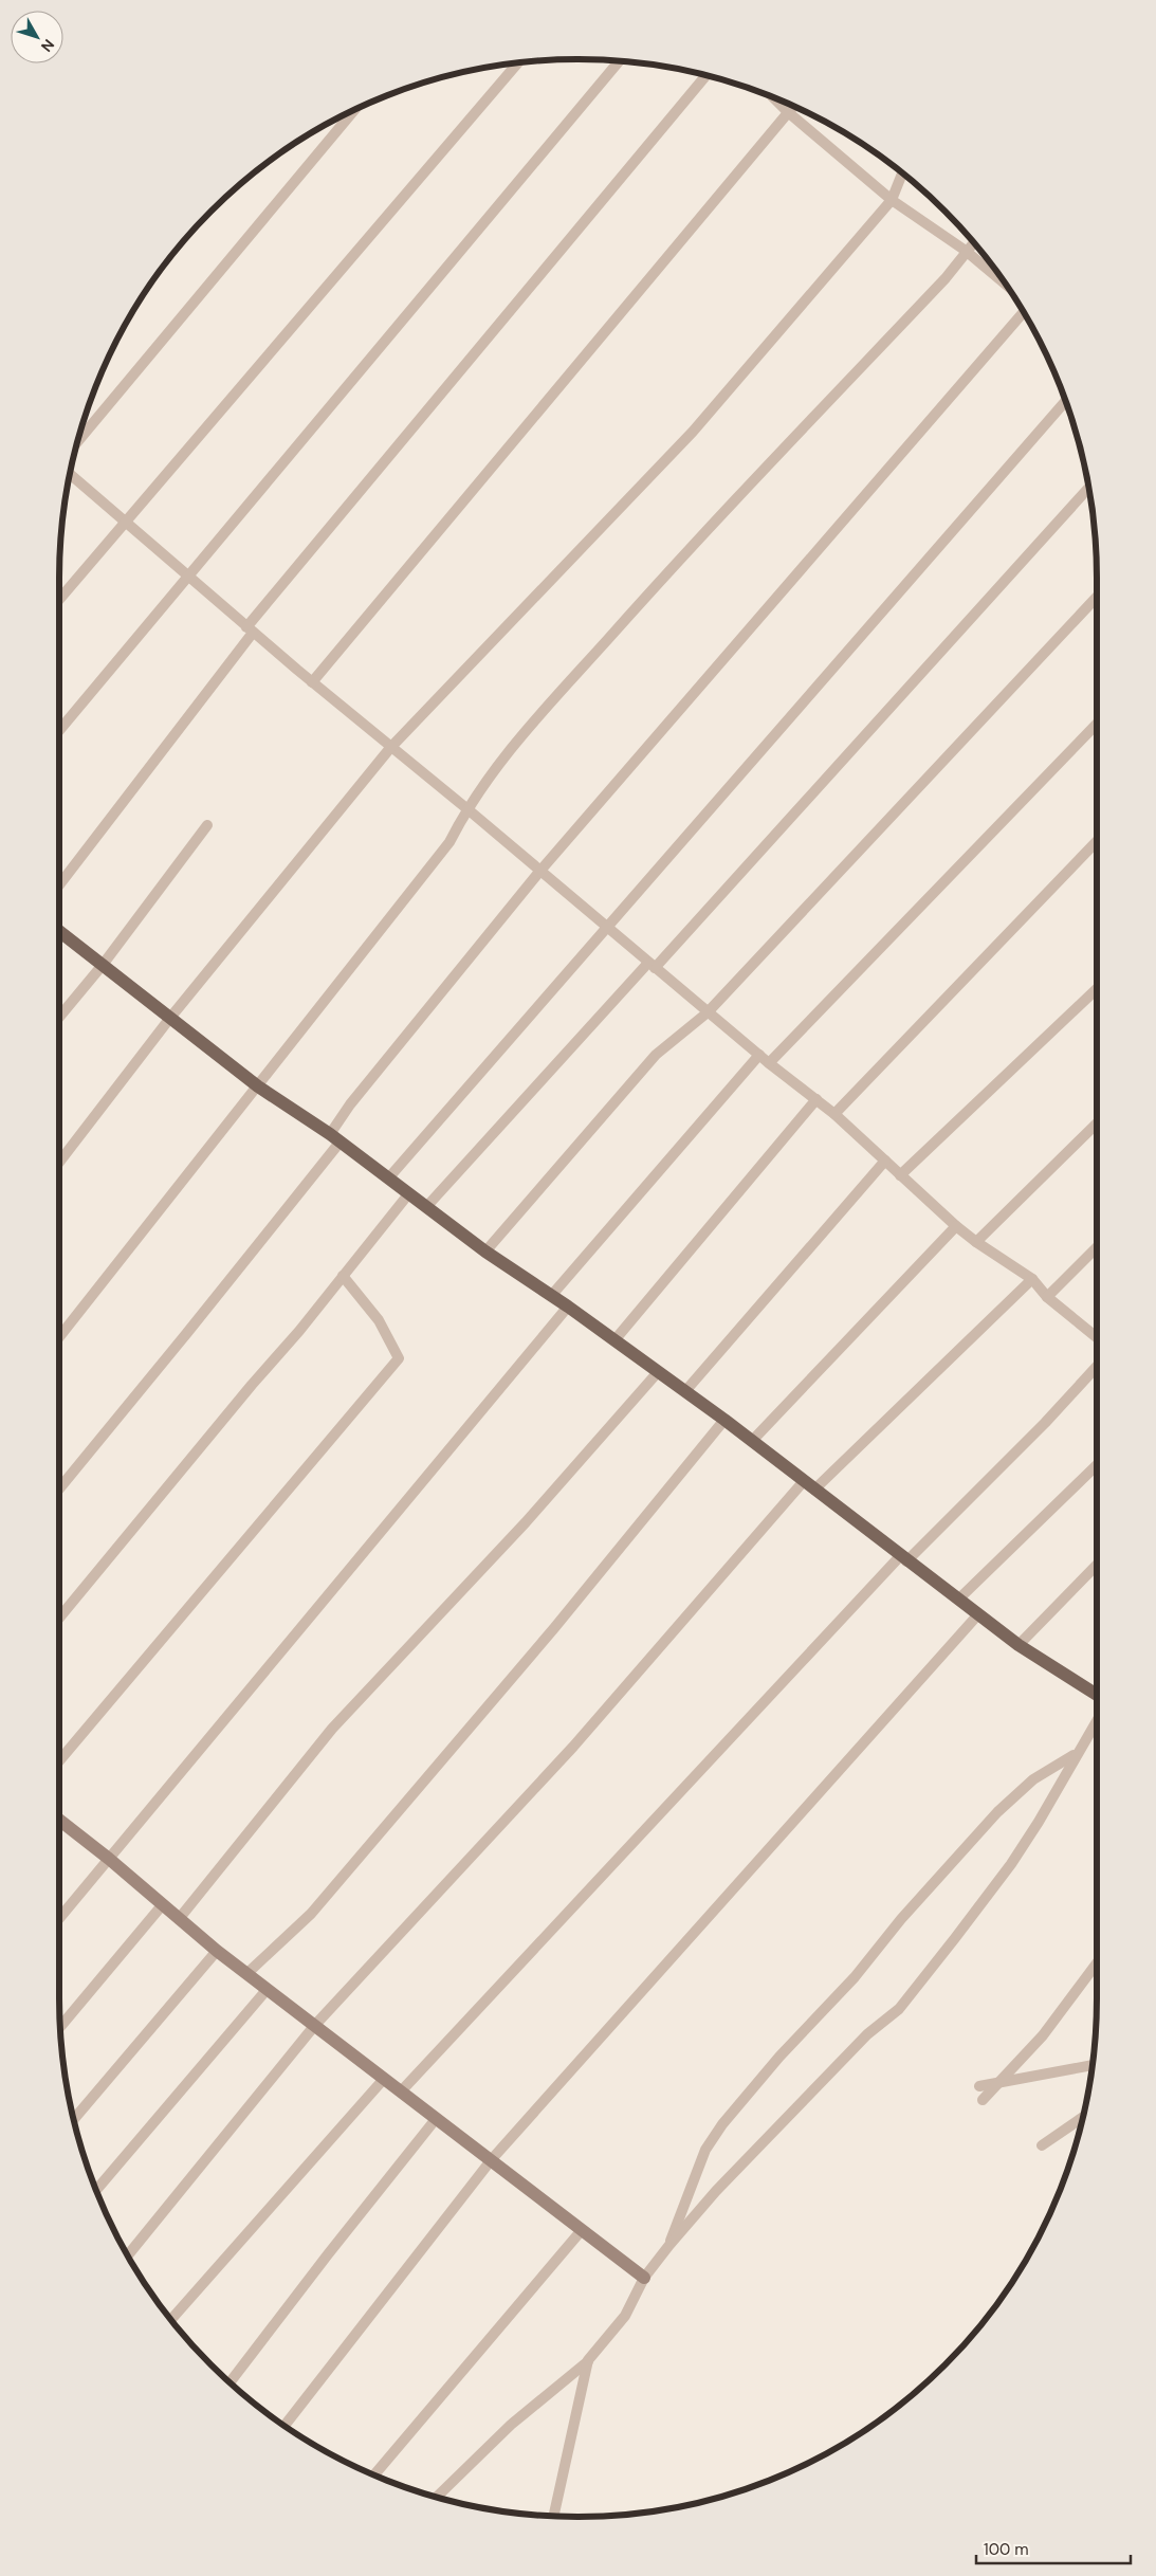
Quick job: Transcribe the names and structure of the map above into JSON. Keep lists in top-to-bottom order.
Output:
{
  "scale_bar": "100 m",
  "north": "bottom right"
}
